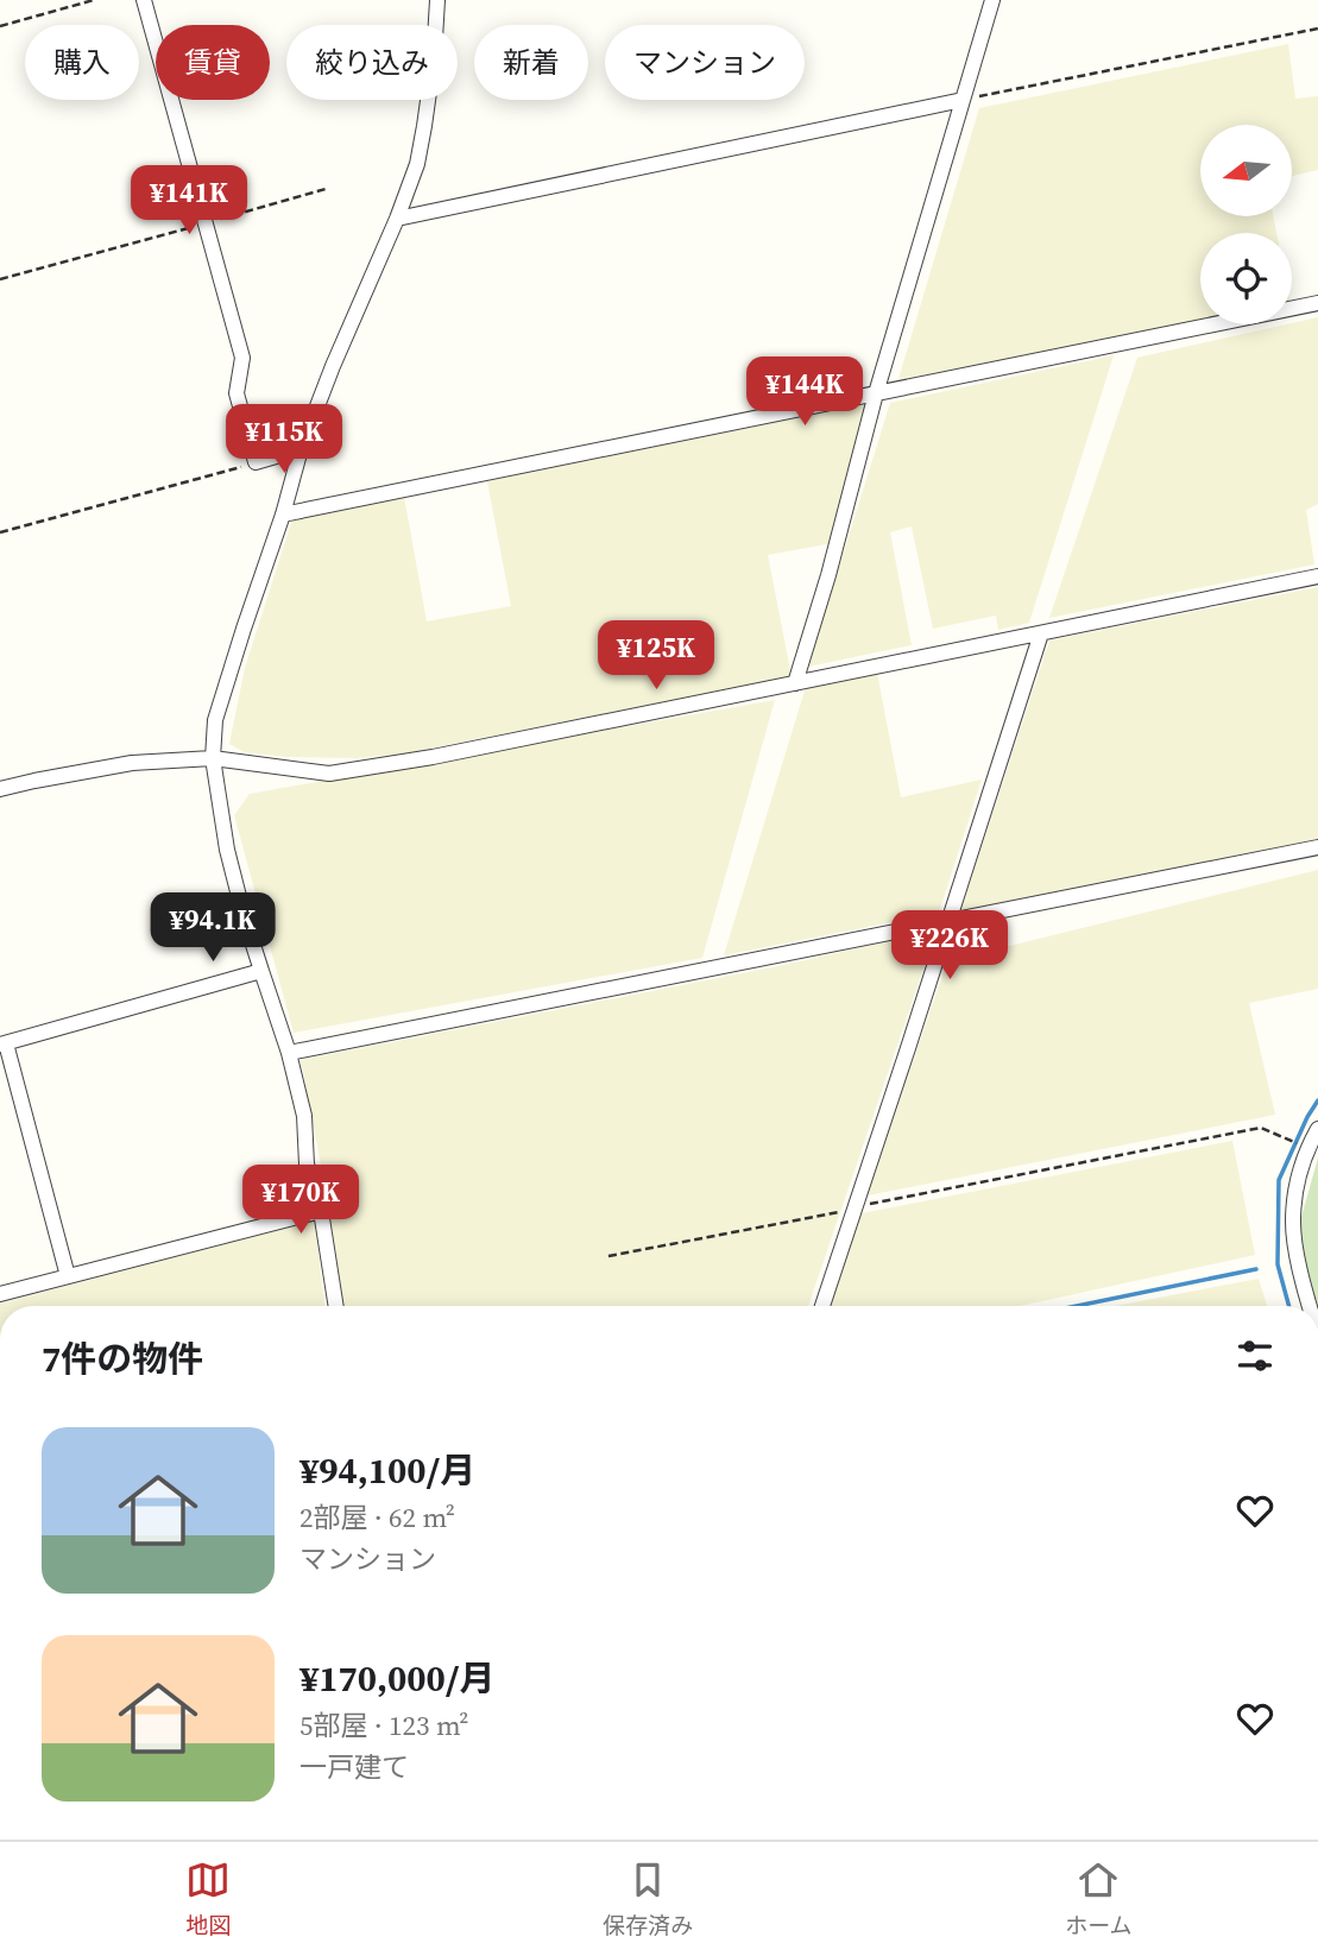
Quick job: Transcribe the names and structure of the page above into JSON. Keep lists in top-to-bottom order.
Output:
{
  "north": "left",
  "page": {
    "chip": [
      "購入",
      "賃貸",
      "絞り込み",
      "新着",
      "マンション"
    ],
    "price": [
      "¥141K",
      "¥144K",
      "¥115K",
      "¥125K",
      "¥94.1K",
      "¥226K",
      "¥170K"
    ],
    "heading": "7件の物件",
    "list": [
      {
        "name": "¥94,100/月",
        "note": "2部屋 · 62 m² · マンション"
      },
      {
        "name": "¥170,000/月",
        "note": "5部屋 · 123 m² · 一戸建て"
      }
    ],
    "tabs": ["地図", "保存済み", "ホーム"]
  }
}
